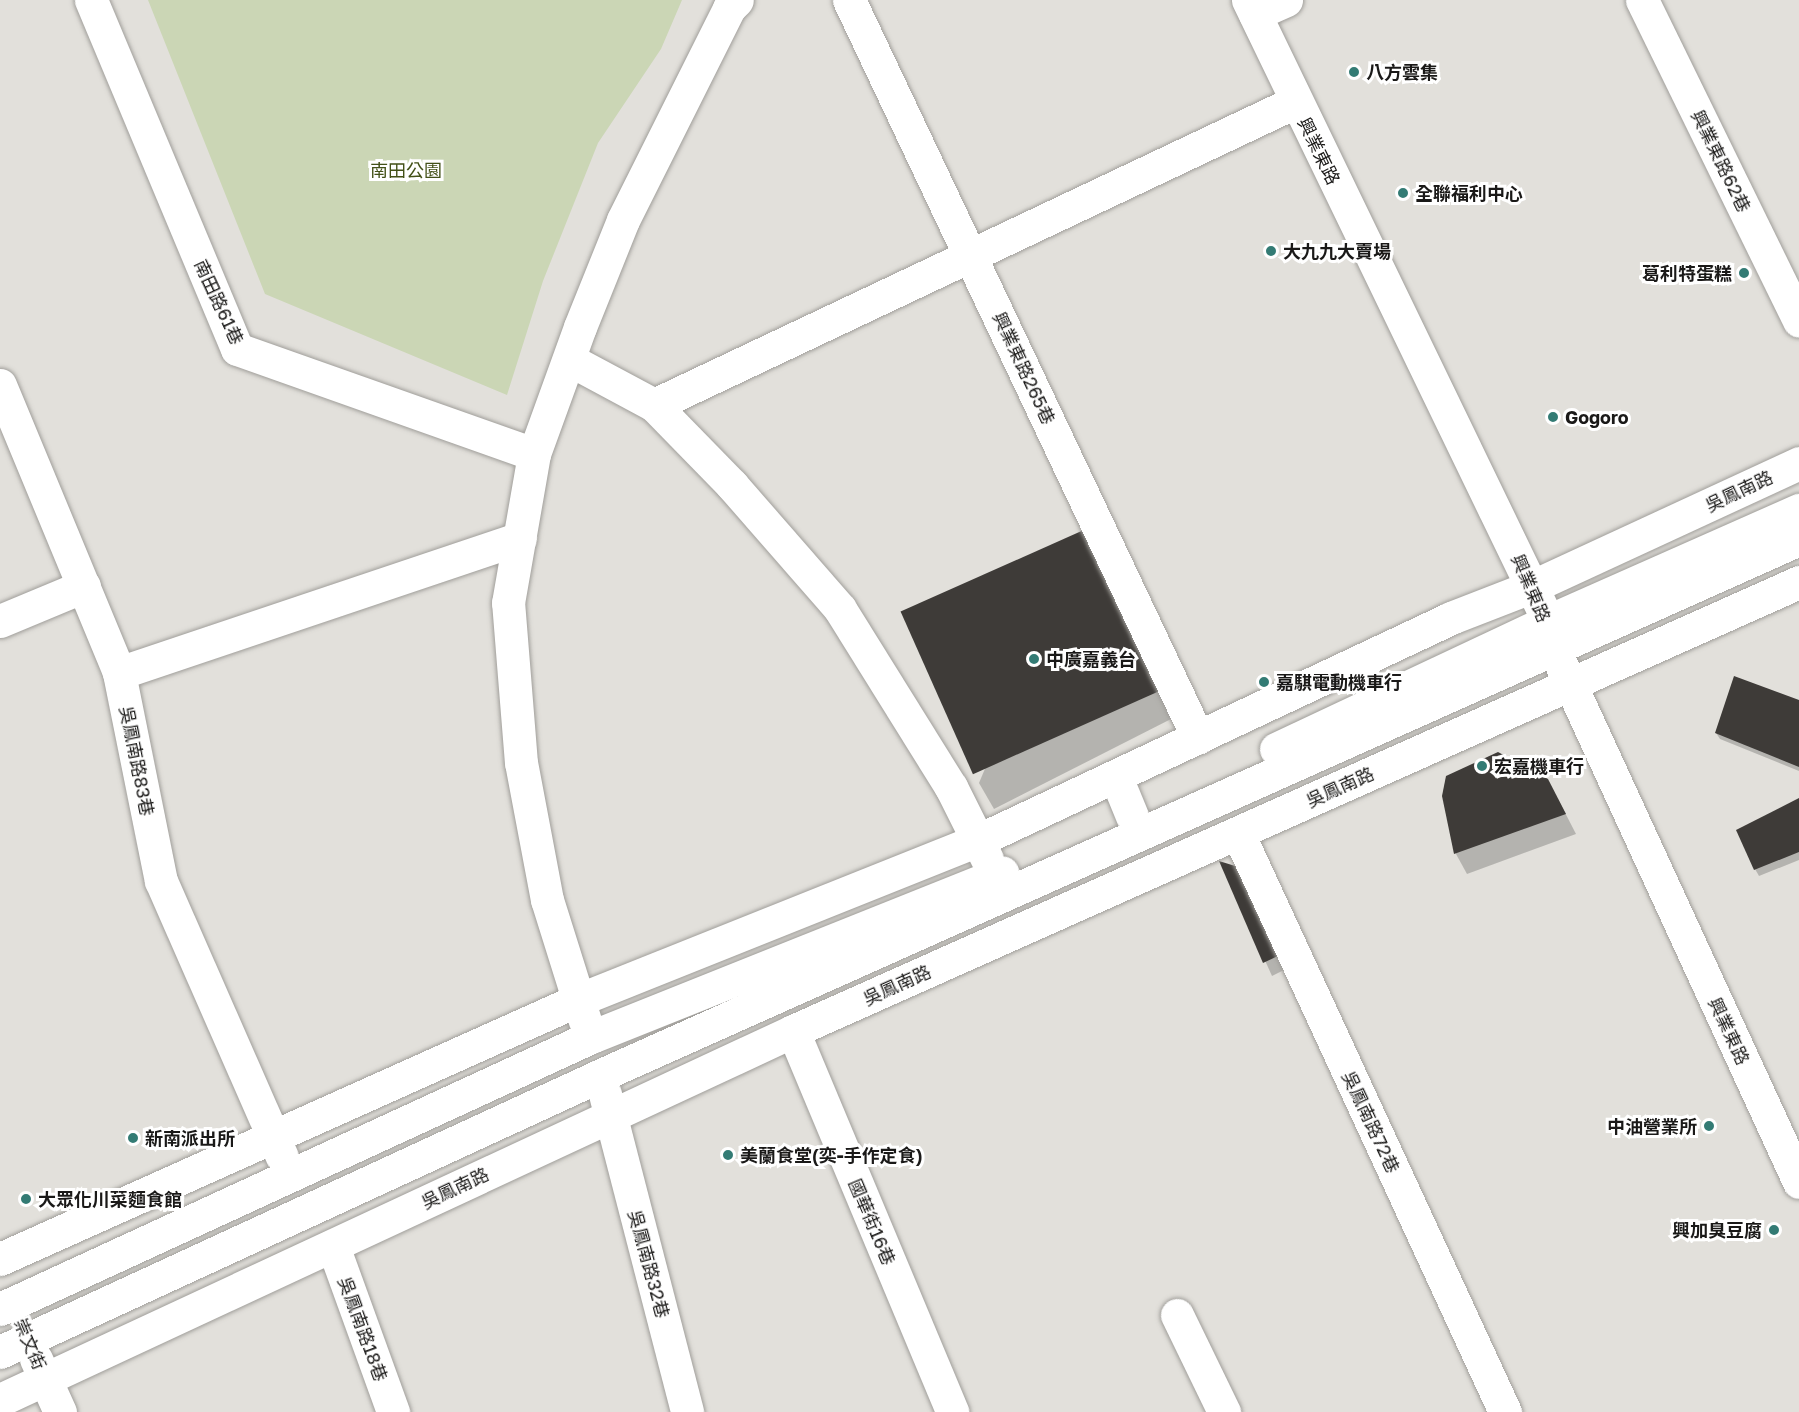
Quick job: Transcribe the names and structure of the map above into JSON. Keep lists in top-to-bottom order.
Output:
{
  "streets": {
    "street": [
      "興業東路",
      "興業東路62巷",
      "南田路61巷",
      "興業東路265巷",
      "吳鳳南路",
      "吳鳳南路83巷",
      "吳鳳南路72巷",
      "國華街16巷",
      "吳鳳南路32巷",
      "吳鳳南路18巷",
      "崇文街"
    ]
  },
  "crossings": [
    ["興業東路", "吳鳳南路"],
    ["南田路61巷", "吳鳳南路32巷"],
    ["興業東路265巷", "吳鳳南路"],
    ["吳鳳南路", "吳鳳南路83巷"],
    ["吳鳳南路", "吳鳳南路72巷"],
    ["吳鳳南路", "國華街16巷"],
    ["吳鳳南路", "吳鳳南路32巷"],
    ["吳鳳南路", "吳鳳南路18巷"],
    ["吳鳳南路", "崇文街"]
  ],
  "parks": ["南田公園"],
  "places": [
    "八方雲集",
    "全聯福利中心",
    "大九九大賣場",
    "葛利特蛋糕",
    "Gogoro",
    "中廣嘉義台",
    "嘉騏電動機車行",
    "宏嘉機車行",
    "中油營業所",
    "新南派出所",
    "美蘭食堂(奕-手作定食)",
    "大眾化川菜麵食館",
    "興加臭豆腐"
  ]
}
